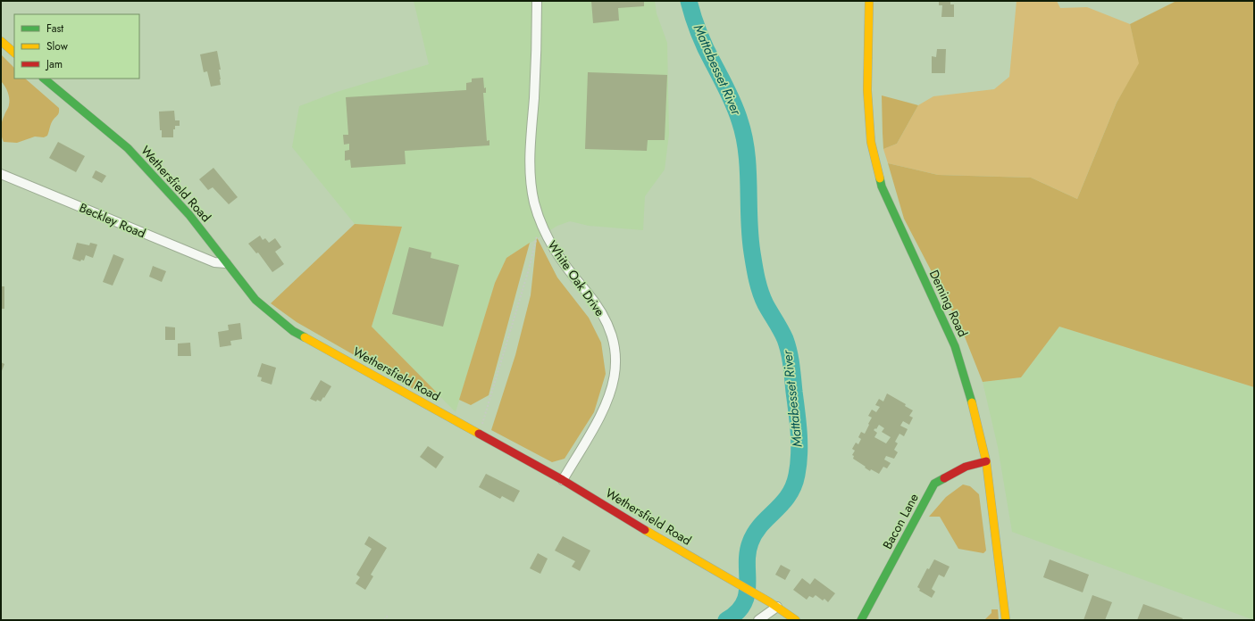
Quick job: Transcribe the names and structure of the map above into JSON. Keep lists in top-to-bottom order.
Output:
{
  "streets": {
    "street": [
      "Wethersfield Road",
      "Beckley Road",
      "White Oak Drive",
      "Deming Road",
      "Bacon Lane"
    ]
  },
  "crossings": [
    ["Wethersfield Road", "Beckley Road"],
    ["Wethersfield Road", "White Oak Drive"],
    ["Deming Road", "Bacon Lane"]
  ],
  "water": ["Mattabesset River"],
  "legend": ["Fast", "Slow", "Jam"]
}
